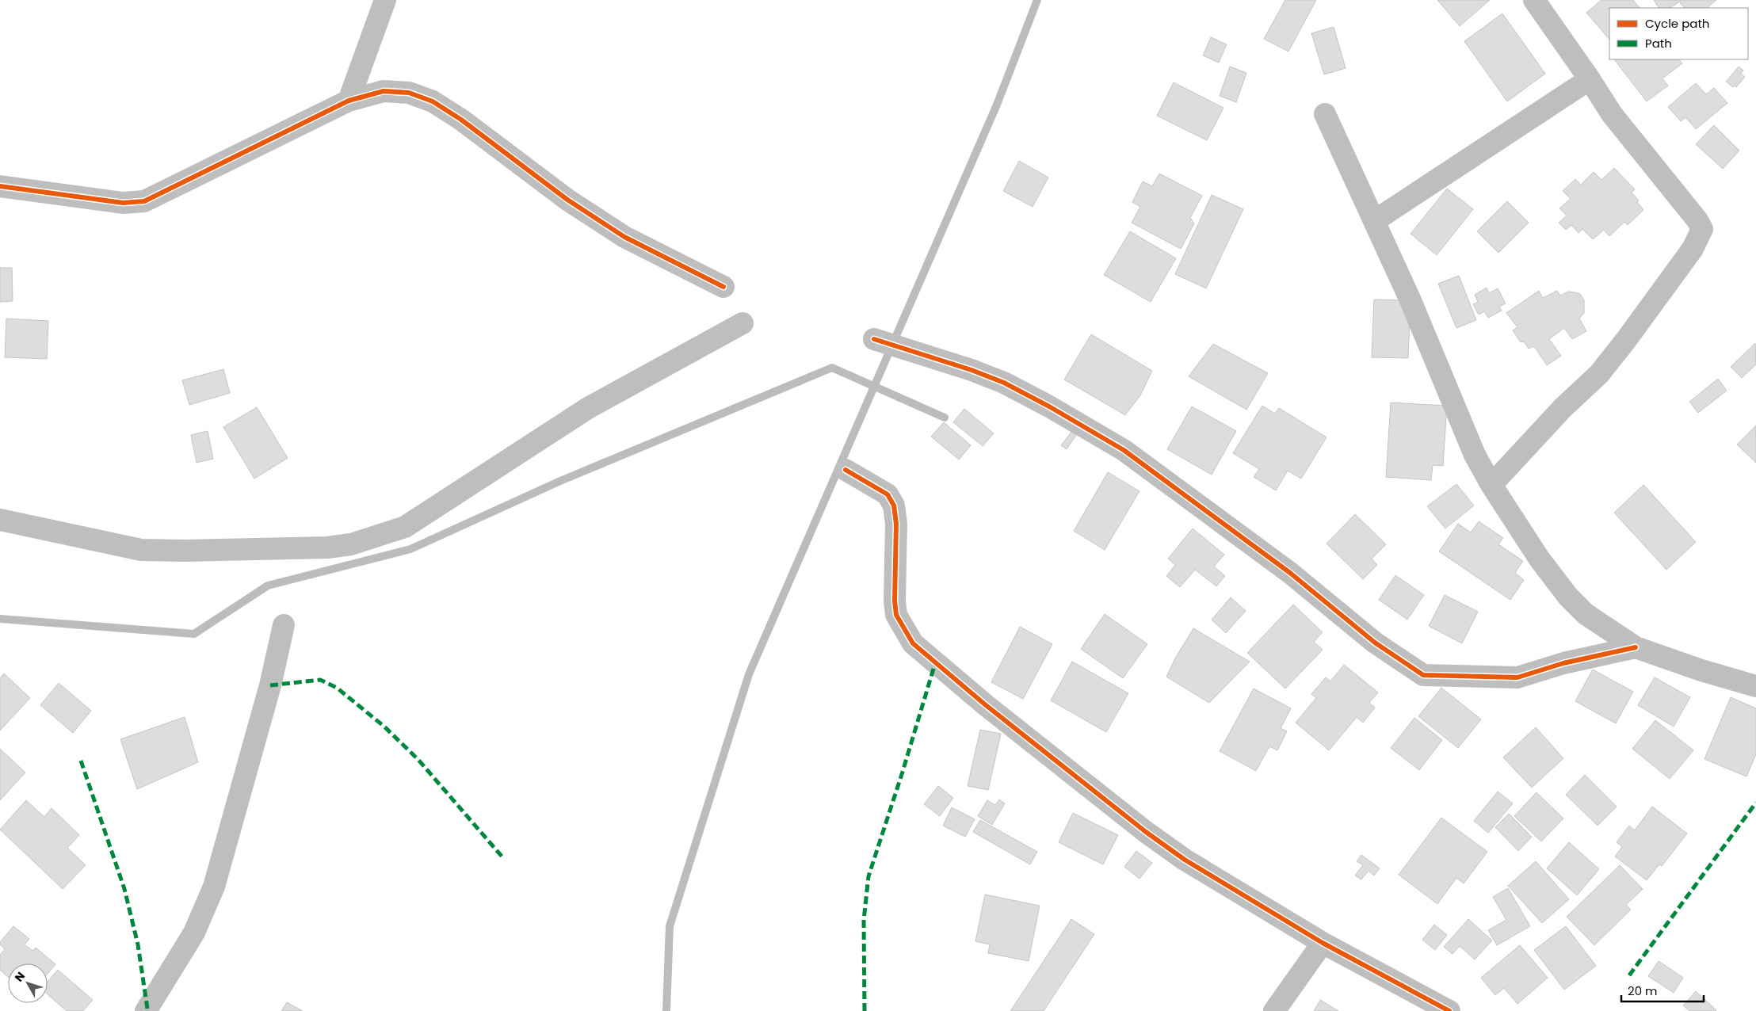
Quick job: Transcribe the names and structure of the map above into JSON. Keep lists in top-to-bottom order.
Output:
{
  "legend": ["Cycle path", "Path"],
  "scale_bar": "20 m",
  "north": "top left"
}
